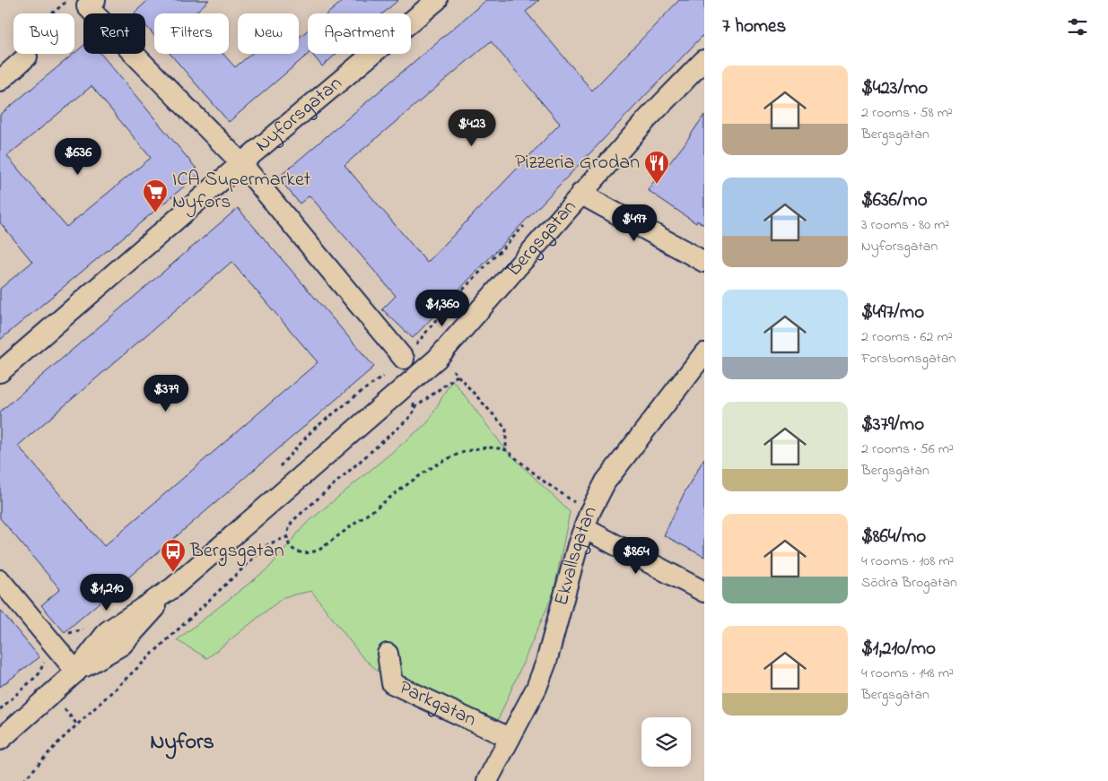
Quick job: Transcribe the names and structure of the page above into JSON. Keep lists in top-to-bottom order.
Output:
{
  "streets": {
    "street": [
      "Nyforsgatan",
      "Bergsgatan",
      "Ekvallsgatan",
      "Parkgatan"
    ]
  },
  "crossings": [
    ["Ekvallsgatan", "Parkgatan"]
  ],
  "districts": ["Nyfors"],
  "places": {
    "restaurant": ["Pizzeria Grodan"],
    "supermarket": ["ICA Supermarket Nyfors"],
    "bus stop": ["Bergsgatan"]
  },
  "page": {
    "heading": "7 homes",
    "chip": [
      "Buy",
      "Rent",
      "Filters",
      "New",
      "Apartment"
    ],
    "list": [
      {
        "name": "$423/mo",
        "note": "2 rooms · 58 m² · Bergsgatan"
      },
      {
        "name": "$636/mo",
        "note": "3 rooms · 80 m² · Nyforsgatan"
      },
      {
        "name": "$497/mo",
        "note": "2 rooms · 62 m² · Forsbomsgatan"
      },
      {
        "name": "$379/mo",
        "note": "2 rooms · 56 m² · Bergsgatan"
      },
      {
        "name": "$864/mo",
        "note": "4 rooms · 108 m² · Södra Brogatan"
      },
      {
        "name": "$1,210/mo",
        "note": "4 rooms · 148 m² · Bergsgatan"
      }
    ],
    "price": [
      "$423",
      "$636",
      "$497",
      "$1,360",
      "$379",
      "$864",
      "$1,210"
    ]
  }
}
